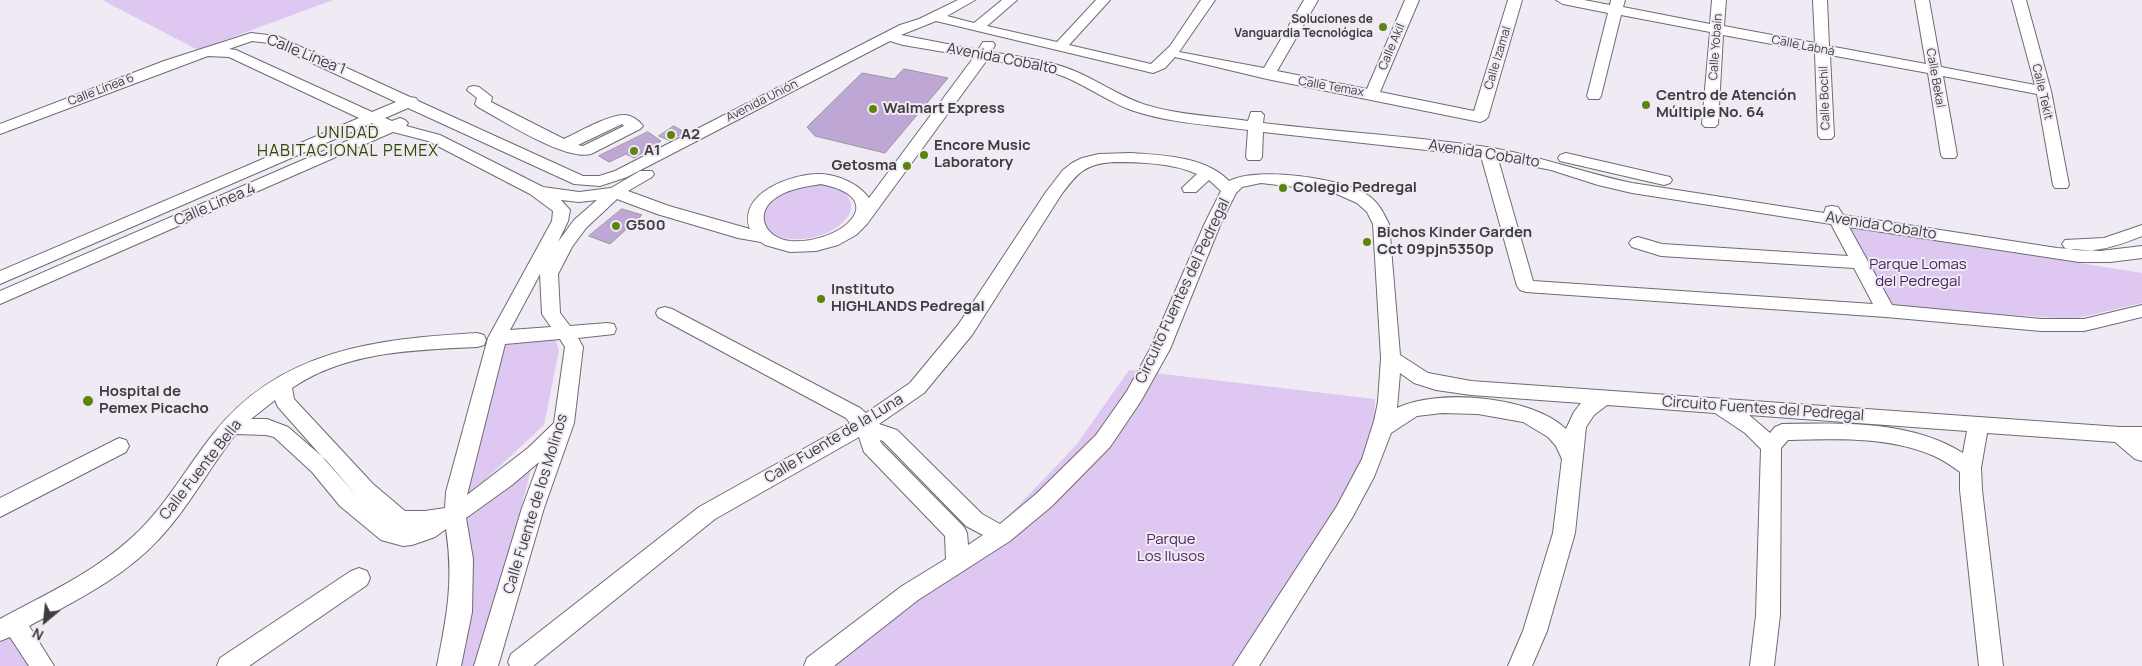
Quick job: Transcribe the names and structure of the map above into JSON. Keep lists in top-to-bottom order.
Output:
{
  "streets": {
    "street": [
      "Calle Labná",
      "Calle Akil",
      "Calle Yobaín",
      "Calle Línea 1",
      "Calle Izamal",
      "Avenida Cobalto",
      "Calle Bekal",
      "Calle Temax",
      "Calle Línea 6",
      "Calle Tekit",
      "Calle Bochil",
      "Avenida Unión",
      "Calle Línea 4",
      "Circuito Fuentes del Pedregal",
      "Calle Fuente de la Luna",
      "Calle Fuente Bella",
      "Calle Fuente de los Molinos"
    ]
  },
  "crossings": [
    ["Calle Labná", "Calle Yobaín"],
    ["Calle Labná", "Calle Bekal"],
    ["Calle Labná", "Calle Tekit"],
    ["Calle Labná", "Calle Bochil"],
    ["Calle Akil", "Calle Temax"],
    ["Calle Línea 1", "Calle Línea 6"],
    ["Calle Línea 1", "Avenida Unión"],
    ["Calle Línea 1", "Calle Línea 4"],
    ["Calle Izamal", "Calle Temax"],
    ["Avenida Cobalto", "Avenida Unión"],
    ["Avenida Unión", "Calle Fuente de los Molinos"],
    ["Circuito Fuentes del Pedregal", "Calle Fuente de la Luna"]
  ],
  "districts": ["UNIDAD HABITACIONAL PEMEX"],
  "parks": ["Parque Lomas del Pedregal", "Parque Los Ilusos"],
  "places": [
    "Soluciones de Vanguardia Tecnológica",
    "Centro de Atención Múltiple No. 64",
    "Walmart Express",
    "A2",
    "A1",
    "Encore Music Laboratory",
    "Getosma",
    "Colegio Pedregal",
    "G500",
    "Bichos Kinder Garden Cct 09pjn5350p",
    "Instituto HIGHLANDS Pedregal",
    "Hospital de Pemex Picacho"
  ],
  "north": "bottom left"
}
